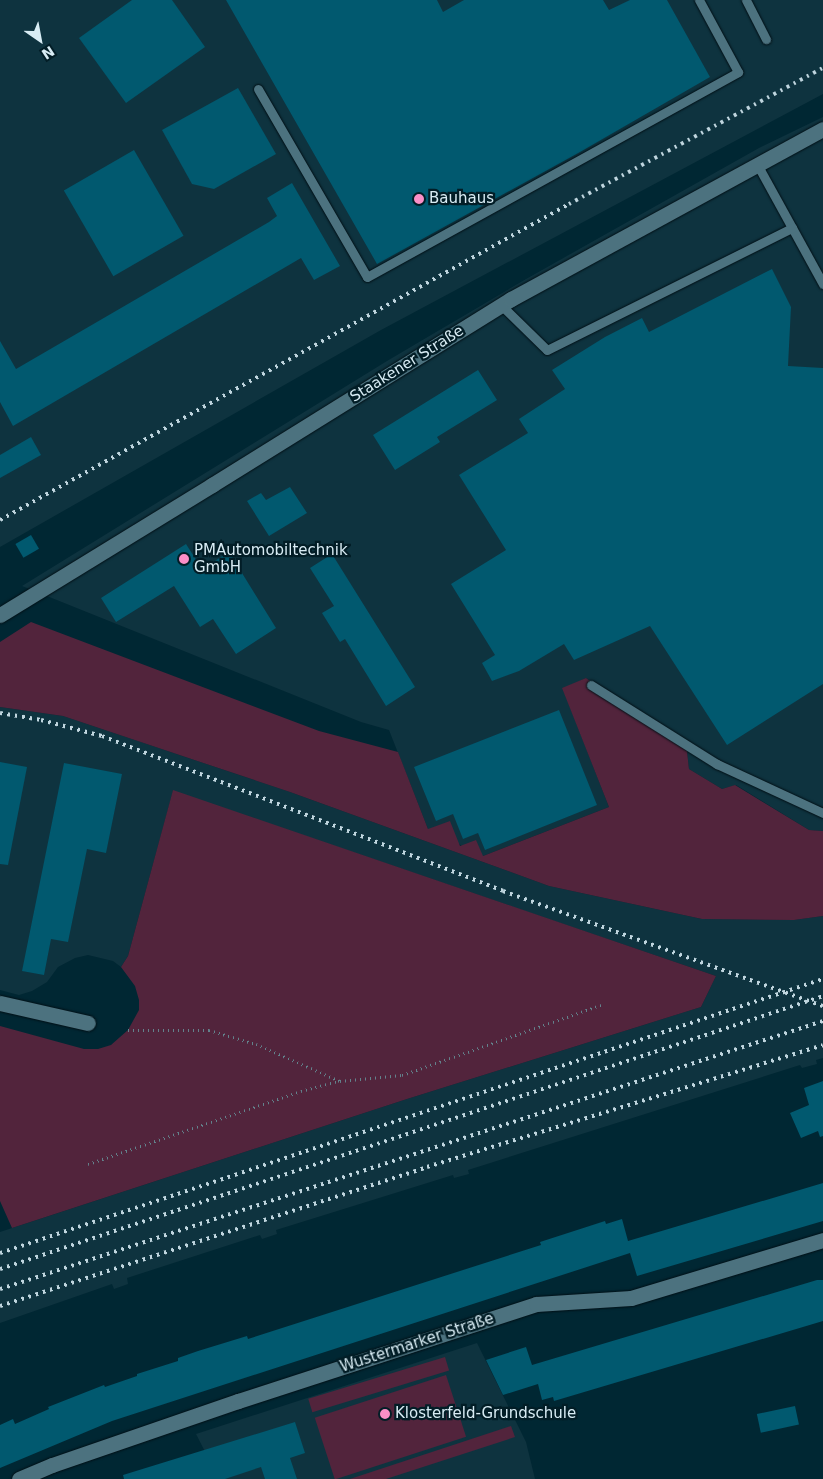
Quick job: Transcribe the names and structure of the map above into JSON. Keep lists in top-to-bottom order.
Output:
{
  "streets": {
    "street": ["Staakener Straße", "Wustermarker Straße"]
  },
  "places": ["Bauhaus", "PMAutomobiltechnik GmbH", "Klosterfeld-Grundschule"],
  "north": "bottom right"
}
